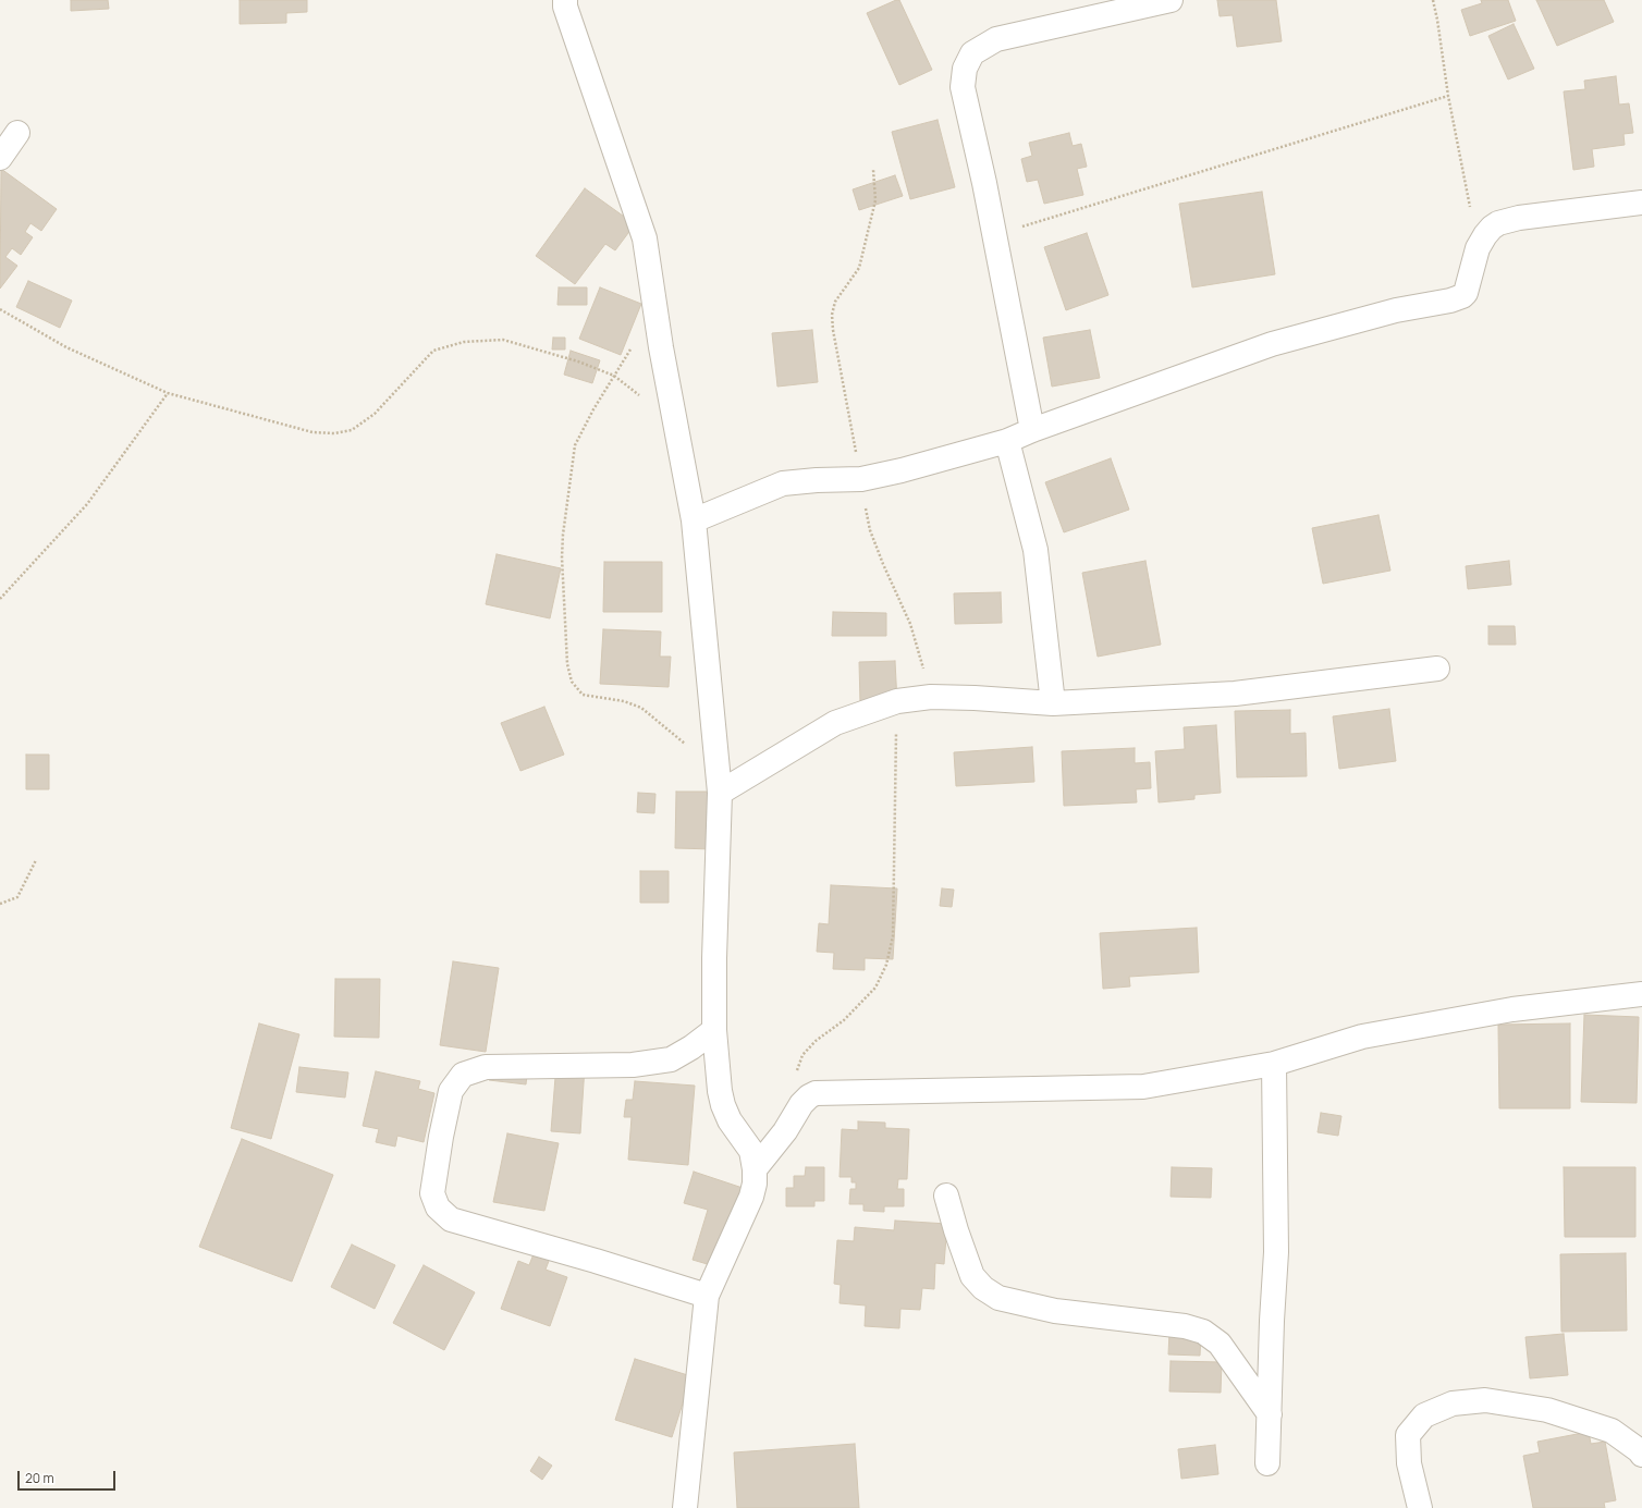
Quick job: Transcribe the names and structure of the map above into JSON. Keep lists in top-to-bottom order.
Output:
{
  "scale_bar": "20 m"
}
